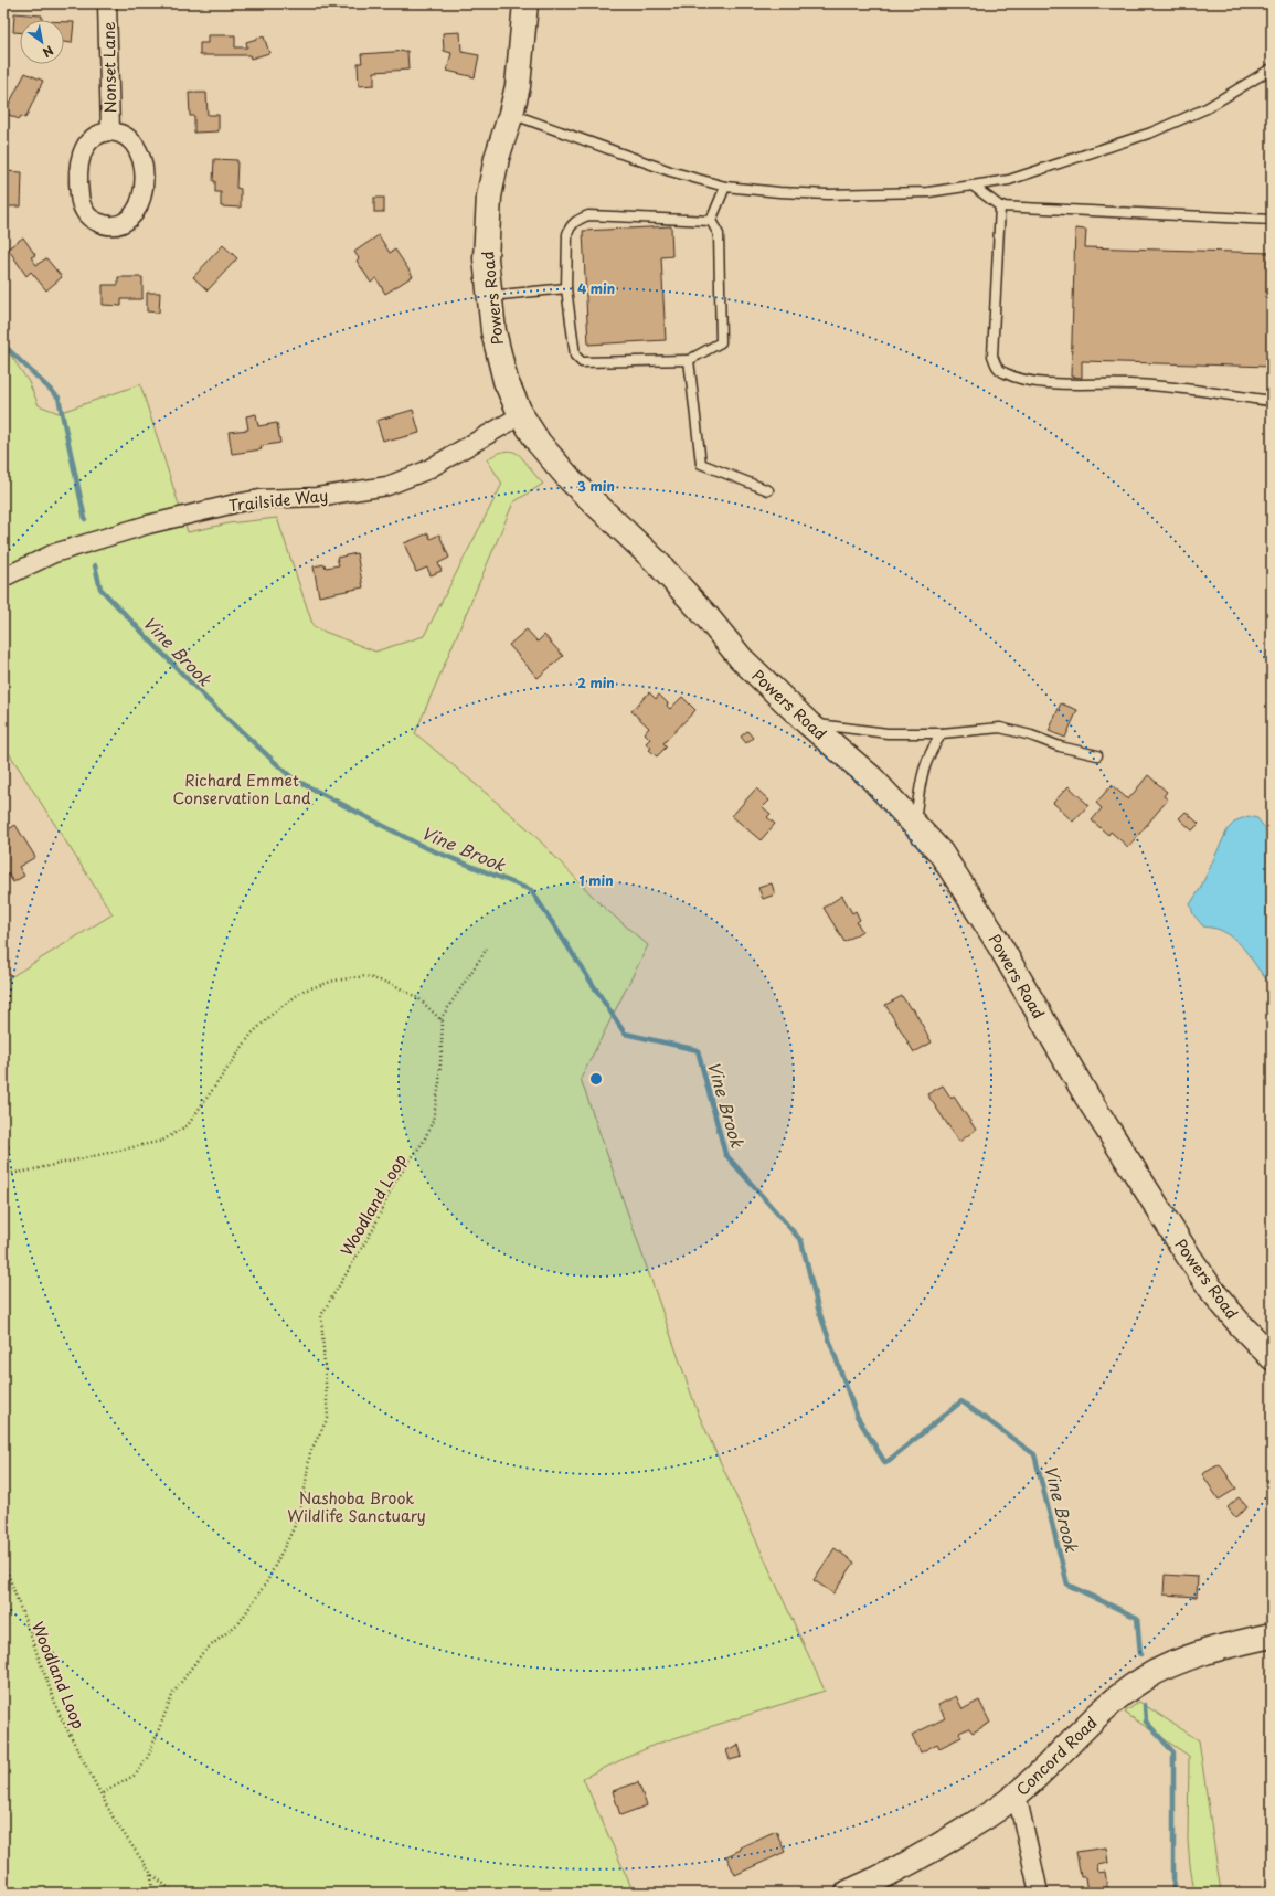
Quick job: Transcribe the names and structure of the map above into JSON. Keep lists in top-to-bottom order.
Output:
{
  "streets": {
    "main road": ["Powers Road", "Concord Road"],
    "street": ["Nonset Lane", "Trailside Way"],
    "path": ["Woodland Loop"]
  },
  "crossings": [
    ["Powers Road", "Trailside Way"]
  ],
  "water": ["Vine Brook"],
  "parks": ["Richard Emmet Conservation Land", "Nashoba Brook Wildlife Sanctuary"],
  "north": "bottom right",
  "rings": [
    "4 min",
    "3 min",
    "2 min",
    "1 min"
  ]
}
